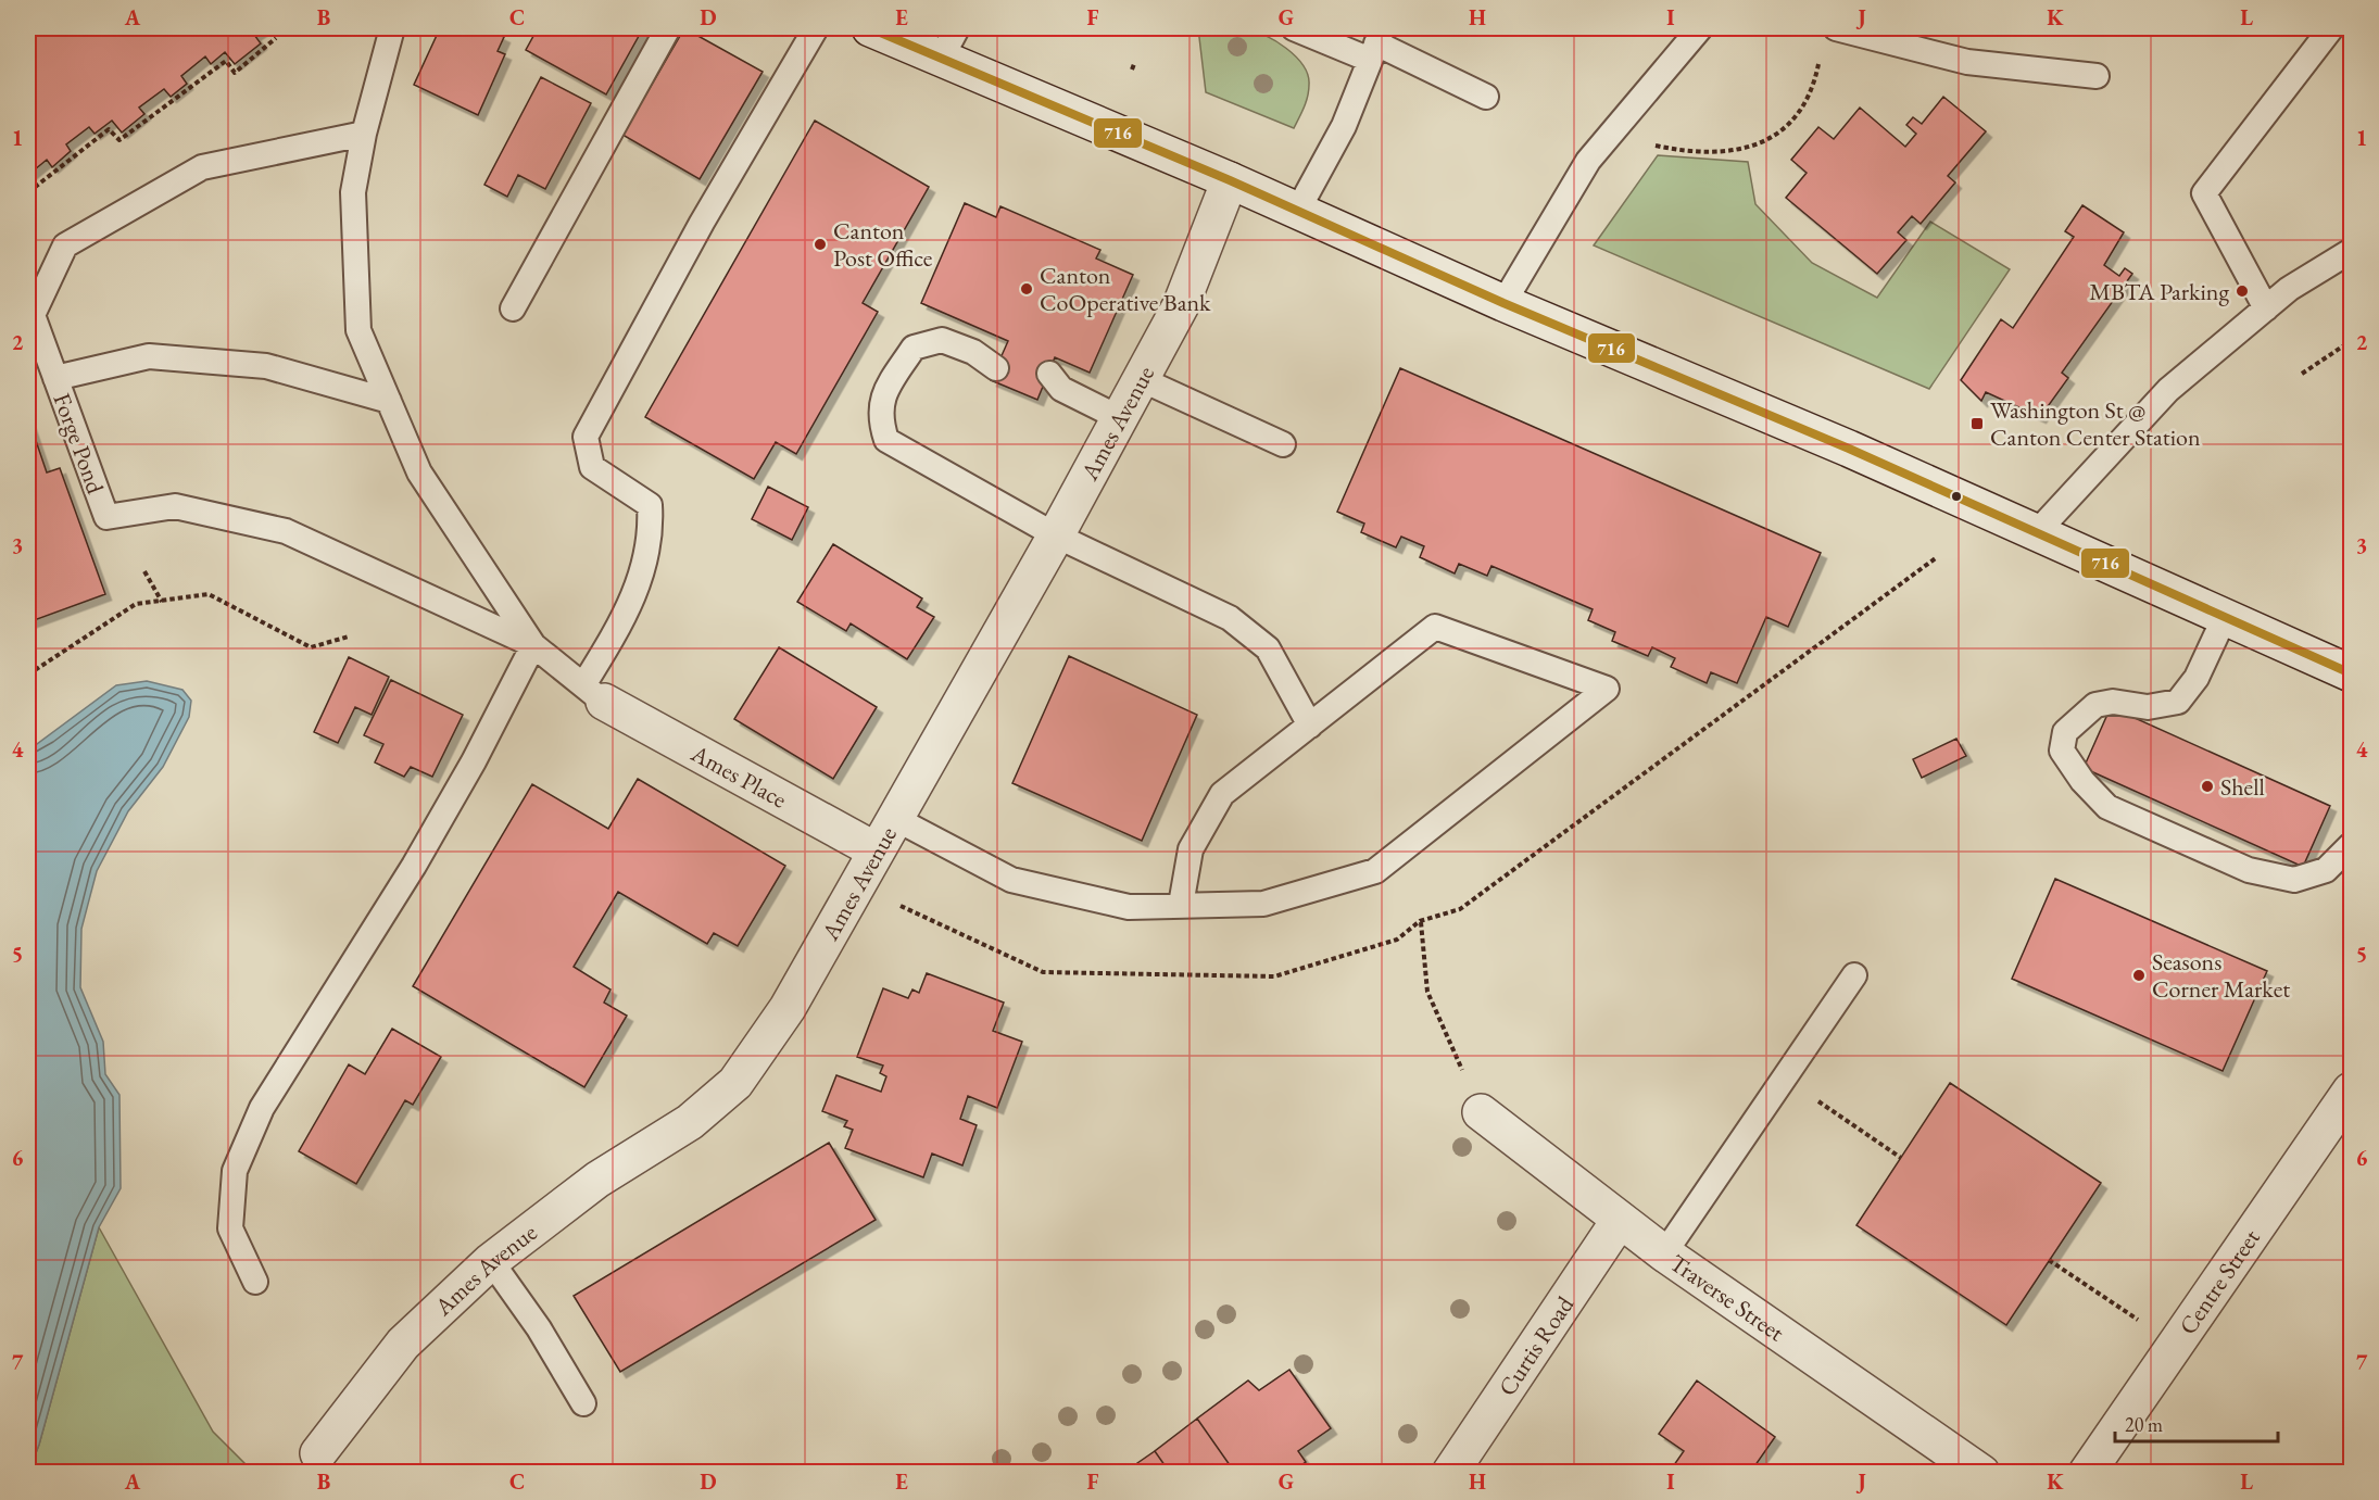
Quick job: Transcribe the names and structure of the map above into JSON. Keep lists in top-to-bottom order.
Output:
{
  "streets": {
    "street": [
      "Ames Avenue",
      "Ames Place",
      "Centre Street",
      "Traverse Street",
      "Curtis Road"
    ],
    "lane": ["Forge Pond"]
  },
  "crossings": [
    ["Ames Avenue", "Ames Place"],
    ["Forge Pond", "Ames Place"],
    ["Traverse Street", "Curtis Road"]
  ],
  "places": {
    "other": [
      "Canton Post Office",
      "Canton CoOperative Bank",
      "MBTA Parking",
      "Shell",
      "Seasons Corner Market"
    ],
    "transit": ["Washington St @ Canton Center Station"]
  },
  "lines": ["transit line 716"],
  "scale_bar": "20 m",
  "grid": {
    "columns": [
      "A",
      "B",
      "C",
      "D",
      "E",
      "F",
      "G",
      "H",
      "I",
      "J",
      "K",
      "L"
    ],
    "rows": [
      "1",
      "2",
      "3",
      "4",
      "5",
      "6",
      "7"
    ]
  }
}
